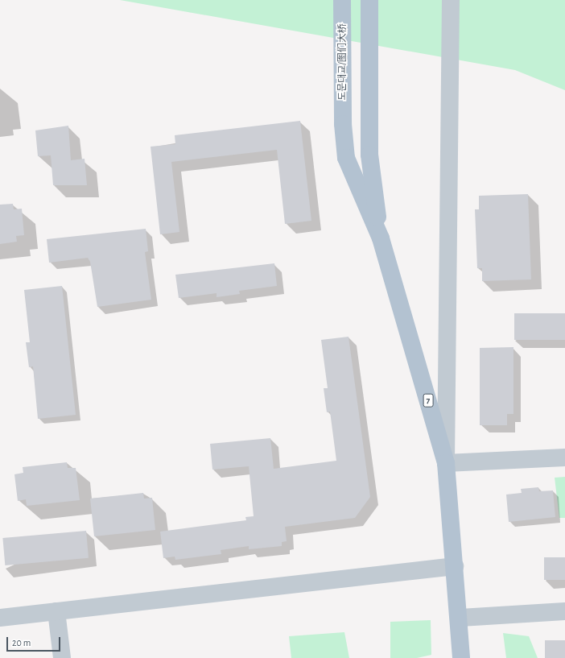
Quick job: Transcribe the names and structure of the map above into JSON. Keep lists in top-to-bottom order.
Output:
{
  "streets": {
    "main road": ["도문대교/图们大桥", "7"]
  },
  "crossings": [
    ["도문대교/图们大桥", "7"]
  ],
  "scale_bar": "20 m"
}
